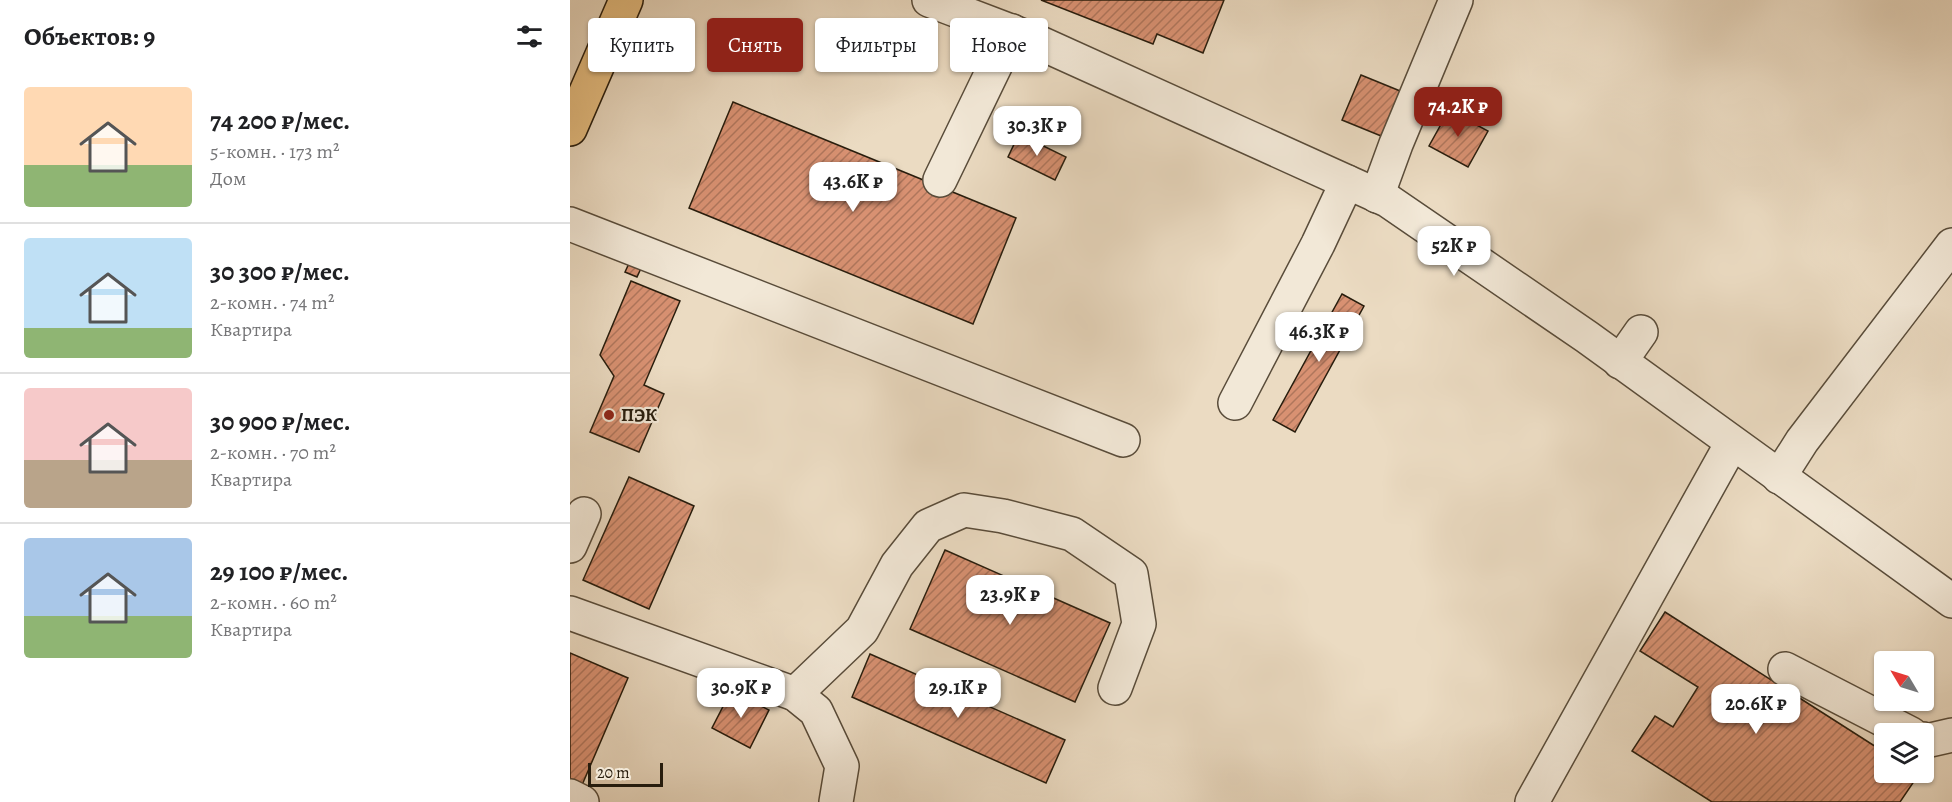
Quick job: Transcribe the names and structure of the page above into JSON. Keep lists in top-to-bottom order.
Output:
{
  "places": ["ПЭК"],
  "scale_bar": "20 m",
  "north": "top left",
  "page": {
    "heading": "Объектов: 9",
    "chip": [
      "Купить",
      "Снять",
      "Фильтры",
      "Новое"
    ],
    "list": [
      {
        "name": "74 200 ₽/мес.",
        "note": "5-комн. · 173 m² · Дом"
      },
      {
        "name": "30 300 ₽/мес.",
        "note": "2-комн. · 74 m² · Квартира"
      },
      {
        "name": "30 900 ₽/мес.",
        "note": "2-комн. · 70 m² · Квартира"
      },
      {
        "name": "29 100 ₽/мес.",
        "note": "2-комн. · 60 m² · Квартира"
      }
    ],
    "price": [
      "74.2K ₽",
      "30.3K ₽",
      "43.6K ₽",
      "52K ₽",
      "46.3K ₽",
      "23.9K ₽",
      "30.9K ₽",
      "29.1K ₽",
      "20.6K ₽"
    ],
    "scale": "20 m"
  }
}
